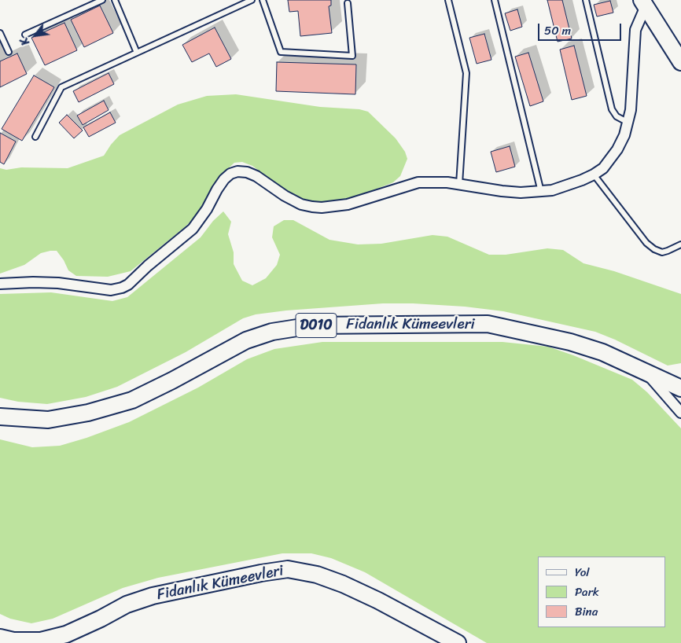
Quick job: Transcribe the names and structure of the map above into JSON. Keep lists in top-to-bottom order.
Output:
{
  "streets": {
    "main road": ["Fidanlık Kümeevleri", "D010"]
  },
  "crossings": [
    ["Fidanlık Kümeevleri", "D010"]
  ],
  "legend": ["Yol", "Park", "Bina"],
  "scale_bar": "50 m",
  "north": "bottom left"
}
